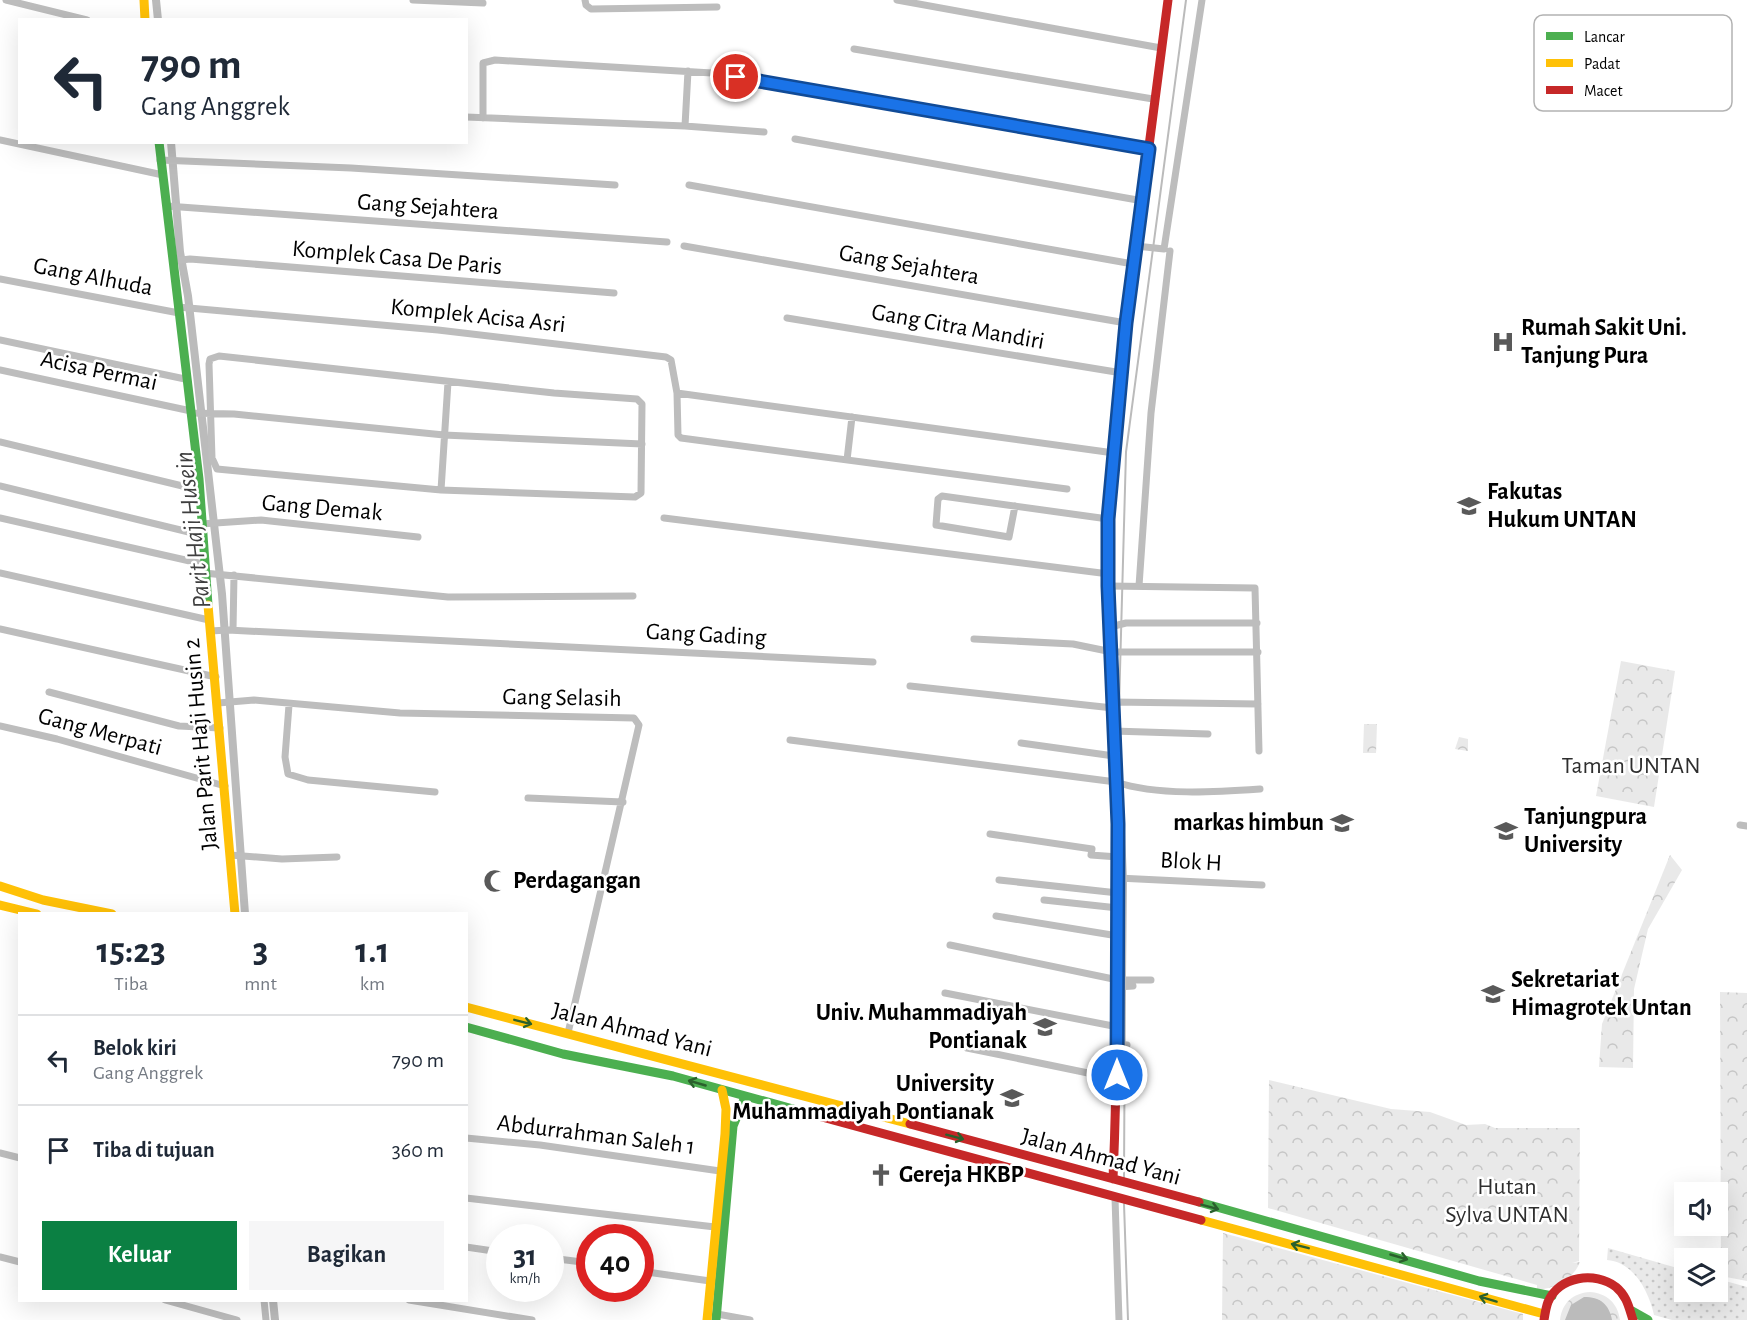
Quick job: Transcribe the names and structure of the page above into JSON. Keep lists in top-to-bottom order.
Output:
{
  "streets": {
    "main road": ["Jalan Parit Haji Husin 2", "Jalan Ahmad Yani"],
    "street": [
      "Gang Sejahtera",
      "Komplek Casa De Paris",
      "Gang Alhuda",
      "Komplek Acisa Asri",
      "Gang Citra Mandiri",
      "Acisa Permai",
      "Gang Demak",
      "Gang Gading",
      "Gang Selasih",
      "Gang Merpati",
      "Blok H",
      "Abdurrahman Saleh 1"
    ]
  },
  "crossings": [
    ["Gang Sejahtera", "Jalan Parit Haji Husin 2"],
    ["Komplek Casa De Paris", "Jalan Parit Haji Husin 2"],
    ["Gang Alhuda", "Komplek Acisa Asri"],
    ["Gang Alhuda", "Jalan Parit Haji Husin 2"],
    ["Acisa Permai", "Jalan Parit Haji Husin 2"],
    ["Gang Demak", "Jalan Parit Haji Husin 2"],
    ["Gang Gading", "Jalan Parit Haji Husin 2"],
    ["Gang Selasih", "Jalan Parit Haji Husin 2"],
    ["Gang Selasih", "Jalan Ahmad Yani"],
    ["Gang Merpati", "Jalan Parit Haji Husin 2"]
  ],
  "water": ["Parit Haji Husein"],
  "parks": ["Taman UNTAN", "Hutan Sylva UNTAN"],
  "places": {
    "hospital": ["Rumah Sakit Uni. Tanjung Pura"],
    "school or university": [
      "Fakutas Hukum UNTAN",
      "markas himbun",
      "Tanjungpura University",
      "Sekretariat Himagrotek Untan",
      "Univ. Muhammadiyah Pontianak",
      "University Muhammadiyah Pontianak"
    ],
    "mosque": ["Perdagangan"],
    "church": ["Gereja HKBP"]
  },
  "legend": ["Lancar", "Padat", "Macet"],
  "page": {
    "turn": ["790 m", "Gang Anggrek"],
    "eta": [
      "15:23",
      "Tiba",
      "3",
      "mnt",
      "1.1",
      "km"
    ],
    "list": [
      {
        "name": "Belok kiri",
        "note": "Gang Anggrek",
        "value": "790 m"
      },
      {
        "name": "Tiba di tujuan",
        "value": "360 m"
      }
    ],
    "buttons": ["Keluar", "Bagikan"],
    "speed": "31 km/h",
    "limit": "40"
  }
}
